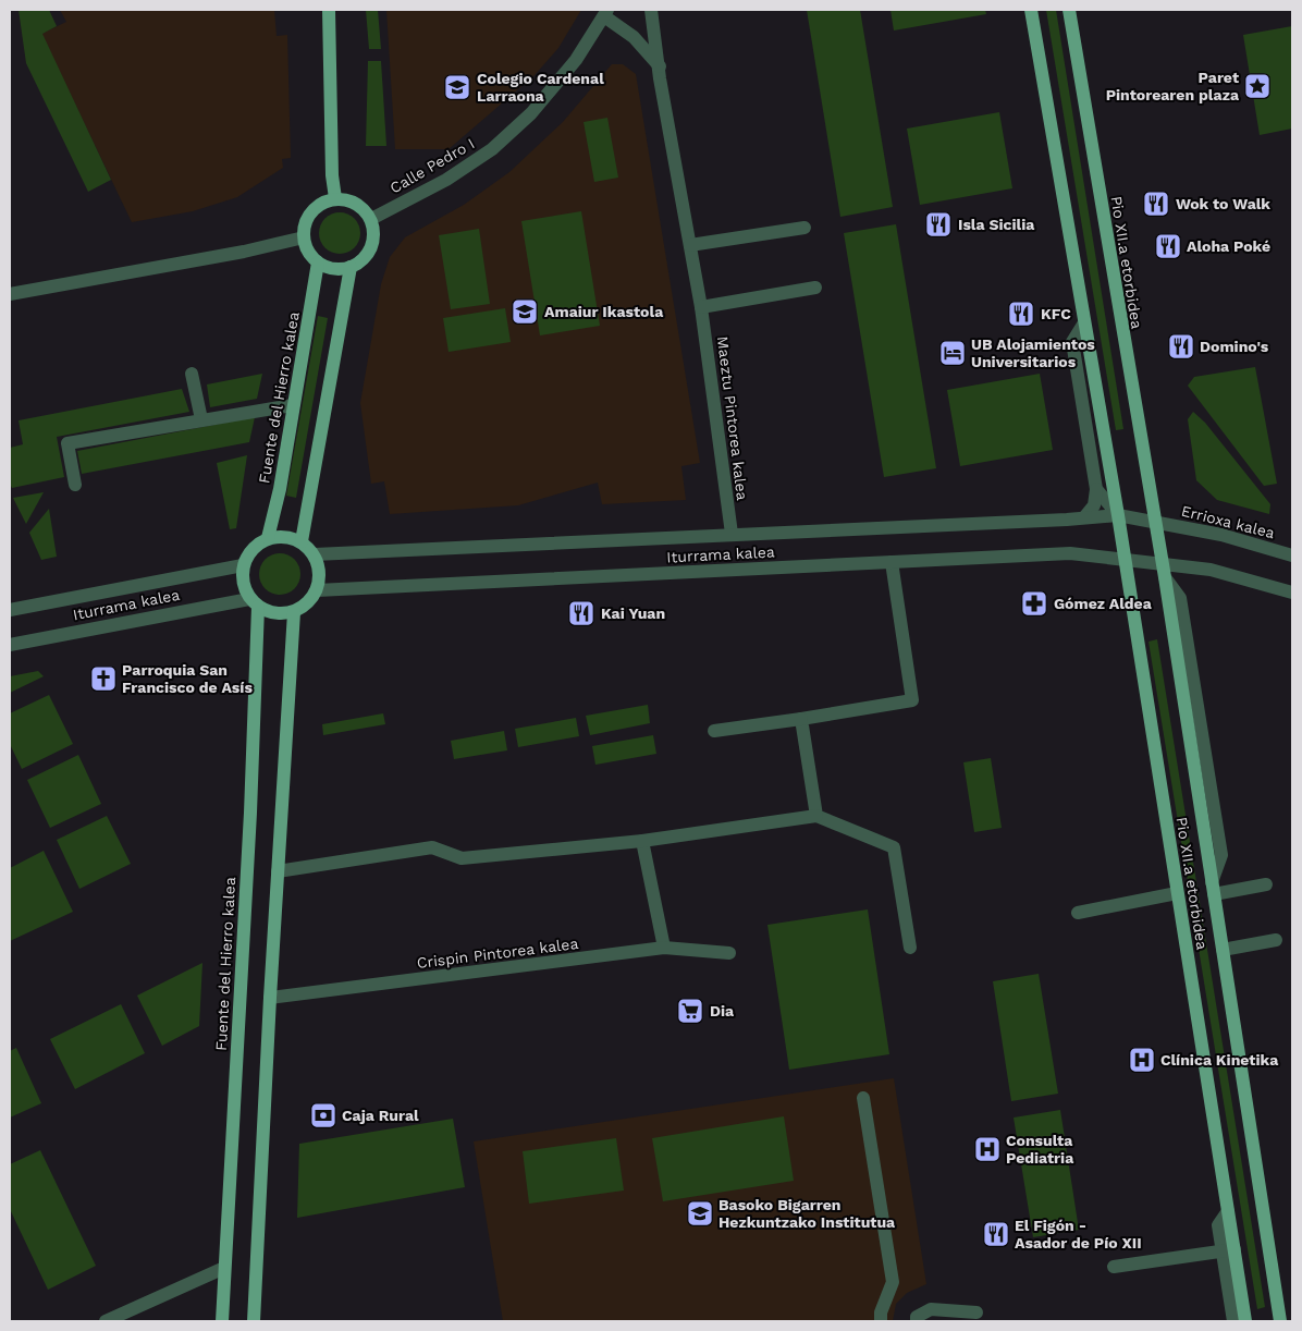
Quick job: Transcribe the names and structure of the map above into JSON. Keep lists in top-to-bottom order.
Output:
{
  "streets": {
    "main road": ["Pio XII.a etorbidea", "Fuente del Hierro kalea"],
    "street": [
      "Calle Pedro I",
      "Maeztu Pintorea kalea",
      "Errioxa kalea",
      "Iturrama kalea",
      "Crispin Pintorea kalea"
    ]
  },
  "crossings": [
    ["Calle Pedro I", "Fuente del Hierro kalea"],
    ["Pio XII.a etorbidea", "Errioxa kalea"],
    ["Pio XII.a etorbidea", "Iturrama kalea"],
    ["Fuente del Hierro kalea", "Iturrama kalea"],
    ["Maeztu Pintorea kalea", "Iturrama kalea"]
  ],
  "places": {
    "place": ["Paret Pintorearen plaza"],
    "school or university": ["Colegio Cardenal Larraona", "Amaiur Ikastola", "Basoko Bigarren Hezkuntzako Institutua"],
    "restaurant": [
      "Wok to Walk",
      "Isla Sicilia",
      "Aloha Poké",
      "KFC",
      "Domino's",
      "Kai Yuan",
      "El Figón - Asador de Pío XII"
    ],
    "hotel": ["UB Alojamientos Universitarios"],
    "pharmacy": ["Gómez Aldea"],
    "church": ["Parroquia San Francisco de Asís"],
    "supermarket": ["Dia"],
    "hospital": ["Clínica Kinetika", "Consulta Pediatria"],
    "bank": ["Caja Rural"]
  }
}
